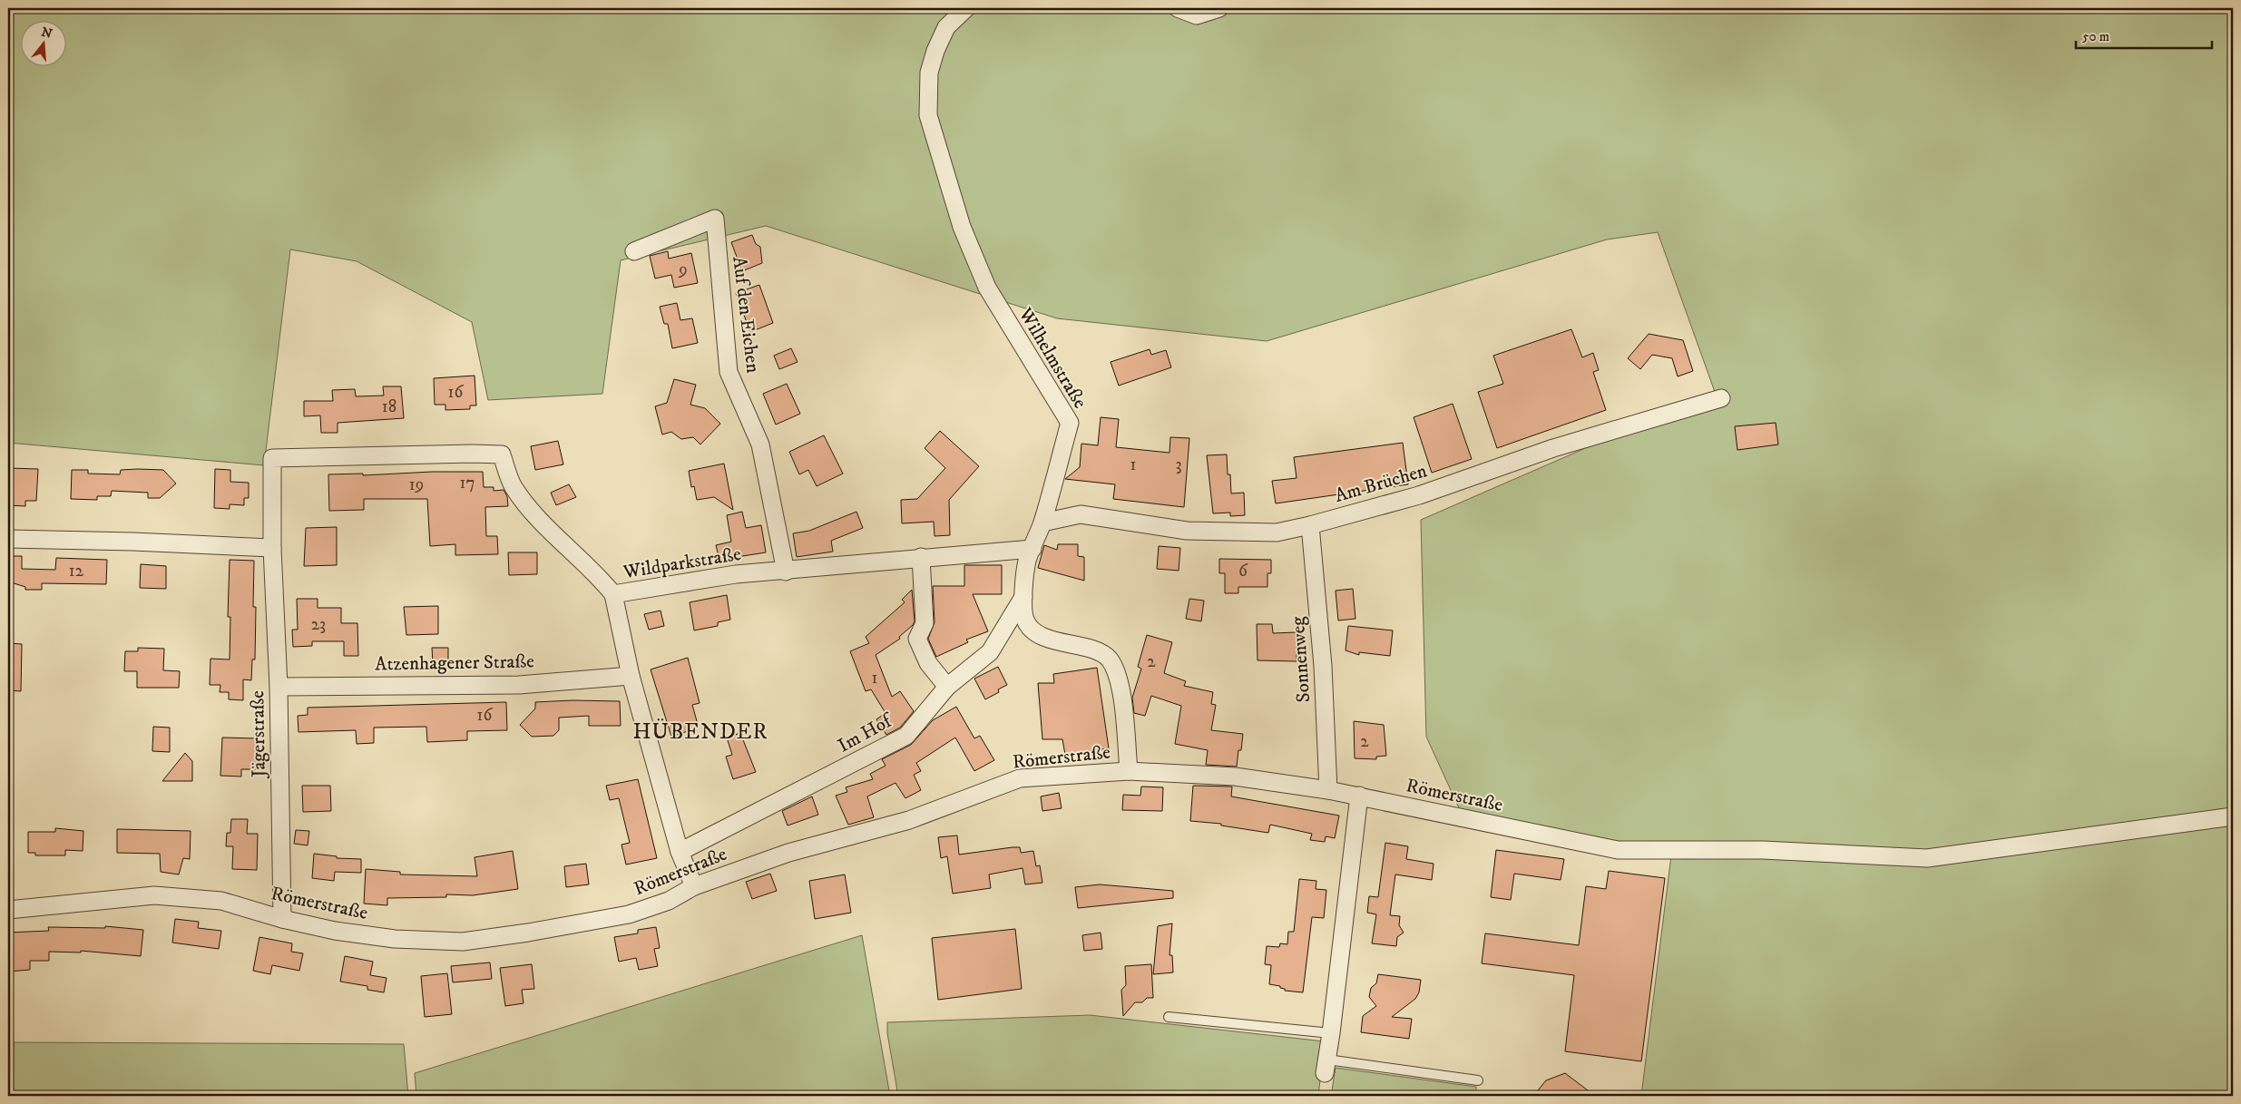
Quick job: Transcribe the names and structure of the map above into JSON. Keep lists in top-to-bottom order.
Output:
{
  "streets": {
    "street": [
      "Auf den Eichen",
      "Wilhelmstraße",
      "Am Brüchen",
      "Wildparkstraße",
      "Sonnenweg",
      "Atzenhagener Straße",
      "Jägerstraße",
      "Im Hof",
      "Römerstraße"
    ]
  },
  "crossings": [
    ["Auf den Eichen", "Wildparkstraße"],
    ["Wilhelmstraße", "Am Brüchen"],
    ["Wilhelmstraße", "Wildparkstraße"],
    ["Wilhelmstraße", "Im Hof"],
    ["Wilhelmstraße", "Römerstraße"],
    ["Am Brüchen", "Sonnenweg"],
    ["Wildparkstraße", "Jägerstraße"],
    ["Sonnenweg", "Römerstraße"],
    ["Atzenhagener Straße", "Jägerstraße"],
    ["Jägerstraße", "Römerstraße"]
  ],
  "districts": ["HÜBENDER"],
  "house_numbers": [
    "9",
    "16",
    "18",
    "1",
    "3",
    "17",
    "19",
    "12",
    "6",
    "23",
    "2",
    "1",
    "16",
    "2"
  ],
  "scale_bar": "50 m",
  "north": "top"
}
